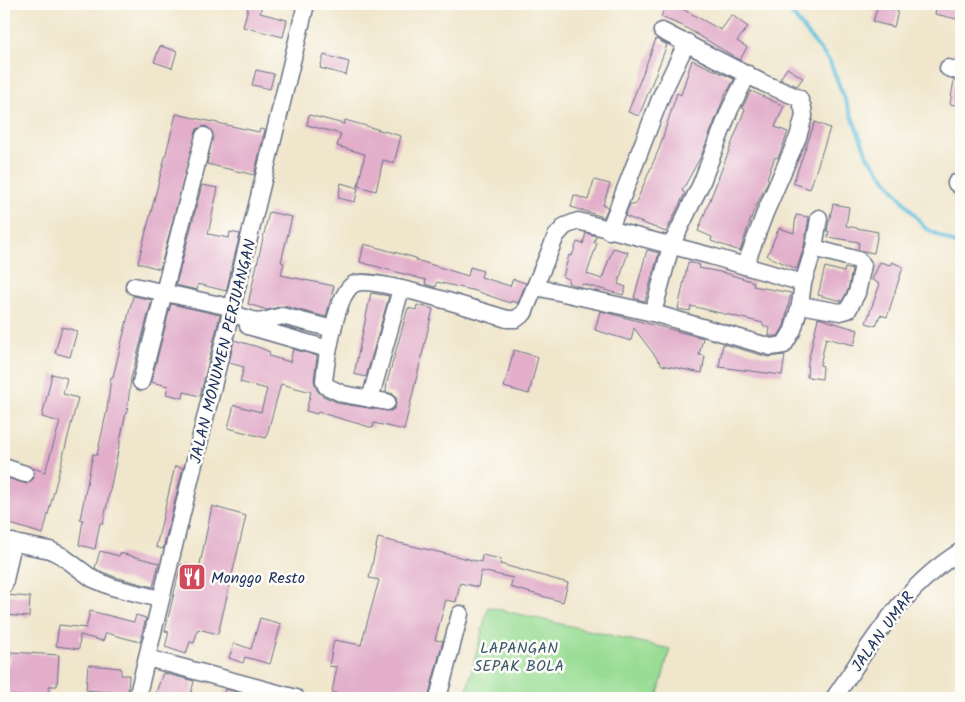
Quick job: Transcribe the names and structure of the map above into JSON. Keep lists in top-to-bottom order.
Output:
{
  "streets": {
    "street": ["JALAN MONUMEN PERJUANGAN", "JALAN UMAR"]
  },
  "parks": ["LAPANGAN SEPAK BOLA"],
  "places": {
    "restaurant": ["Monggo Resto"]
  }
}
